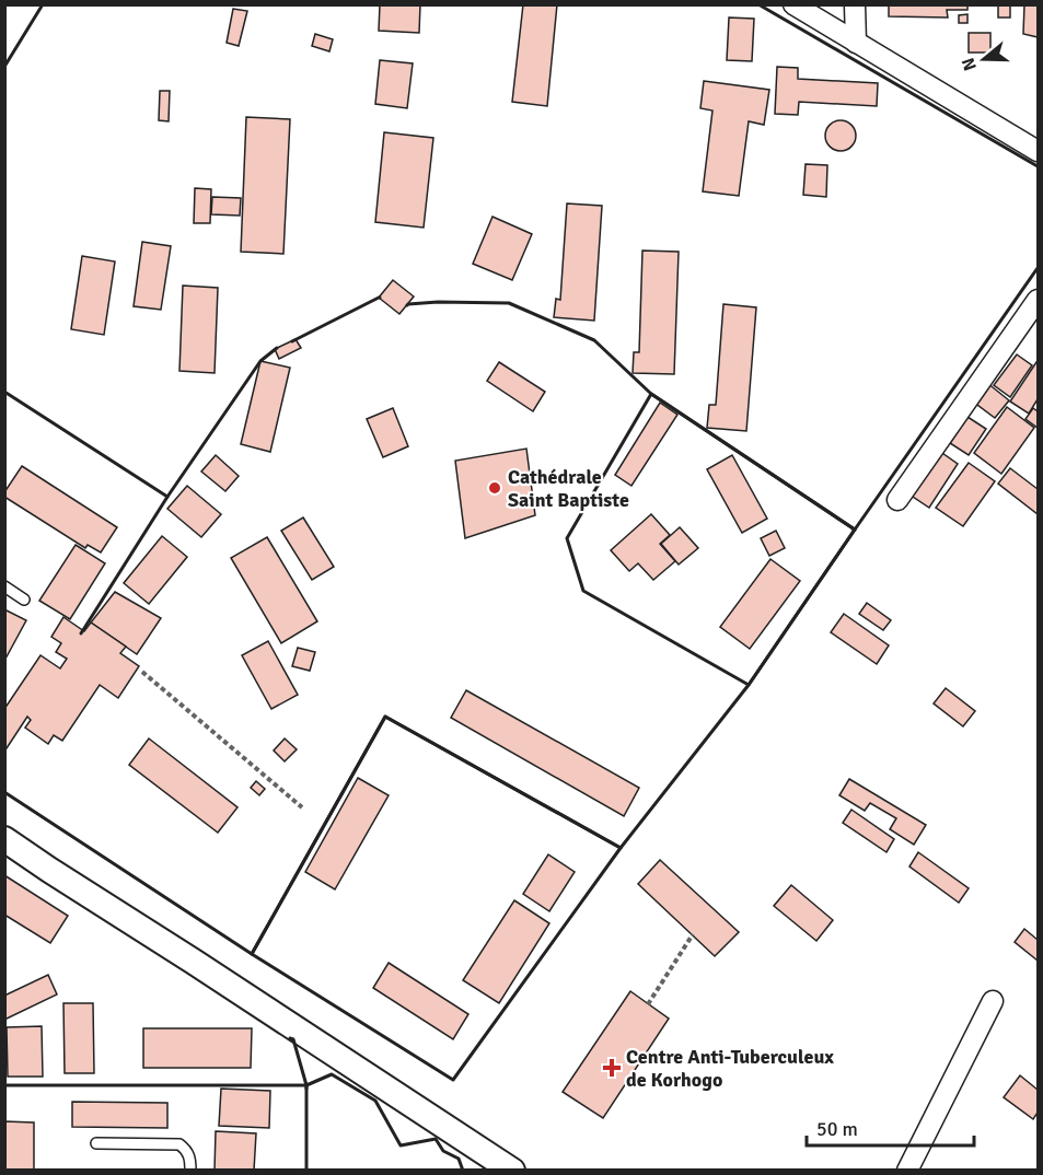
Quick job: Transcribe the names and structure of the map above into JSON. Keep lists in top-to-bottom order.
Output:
{
  "places": {
    "other": ["Cathédrale Saint Baptiste"],
    "health": ["Centre Anti-Tuberculeux de Korhogo"]
  },
  "scale_bar": "50 m",
  "north": "left"
}
